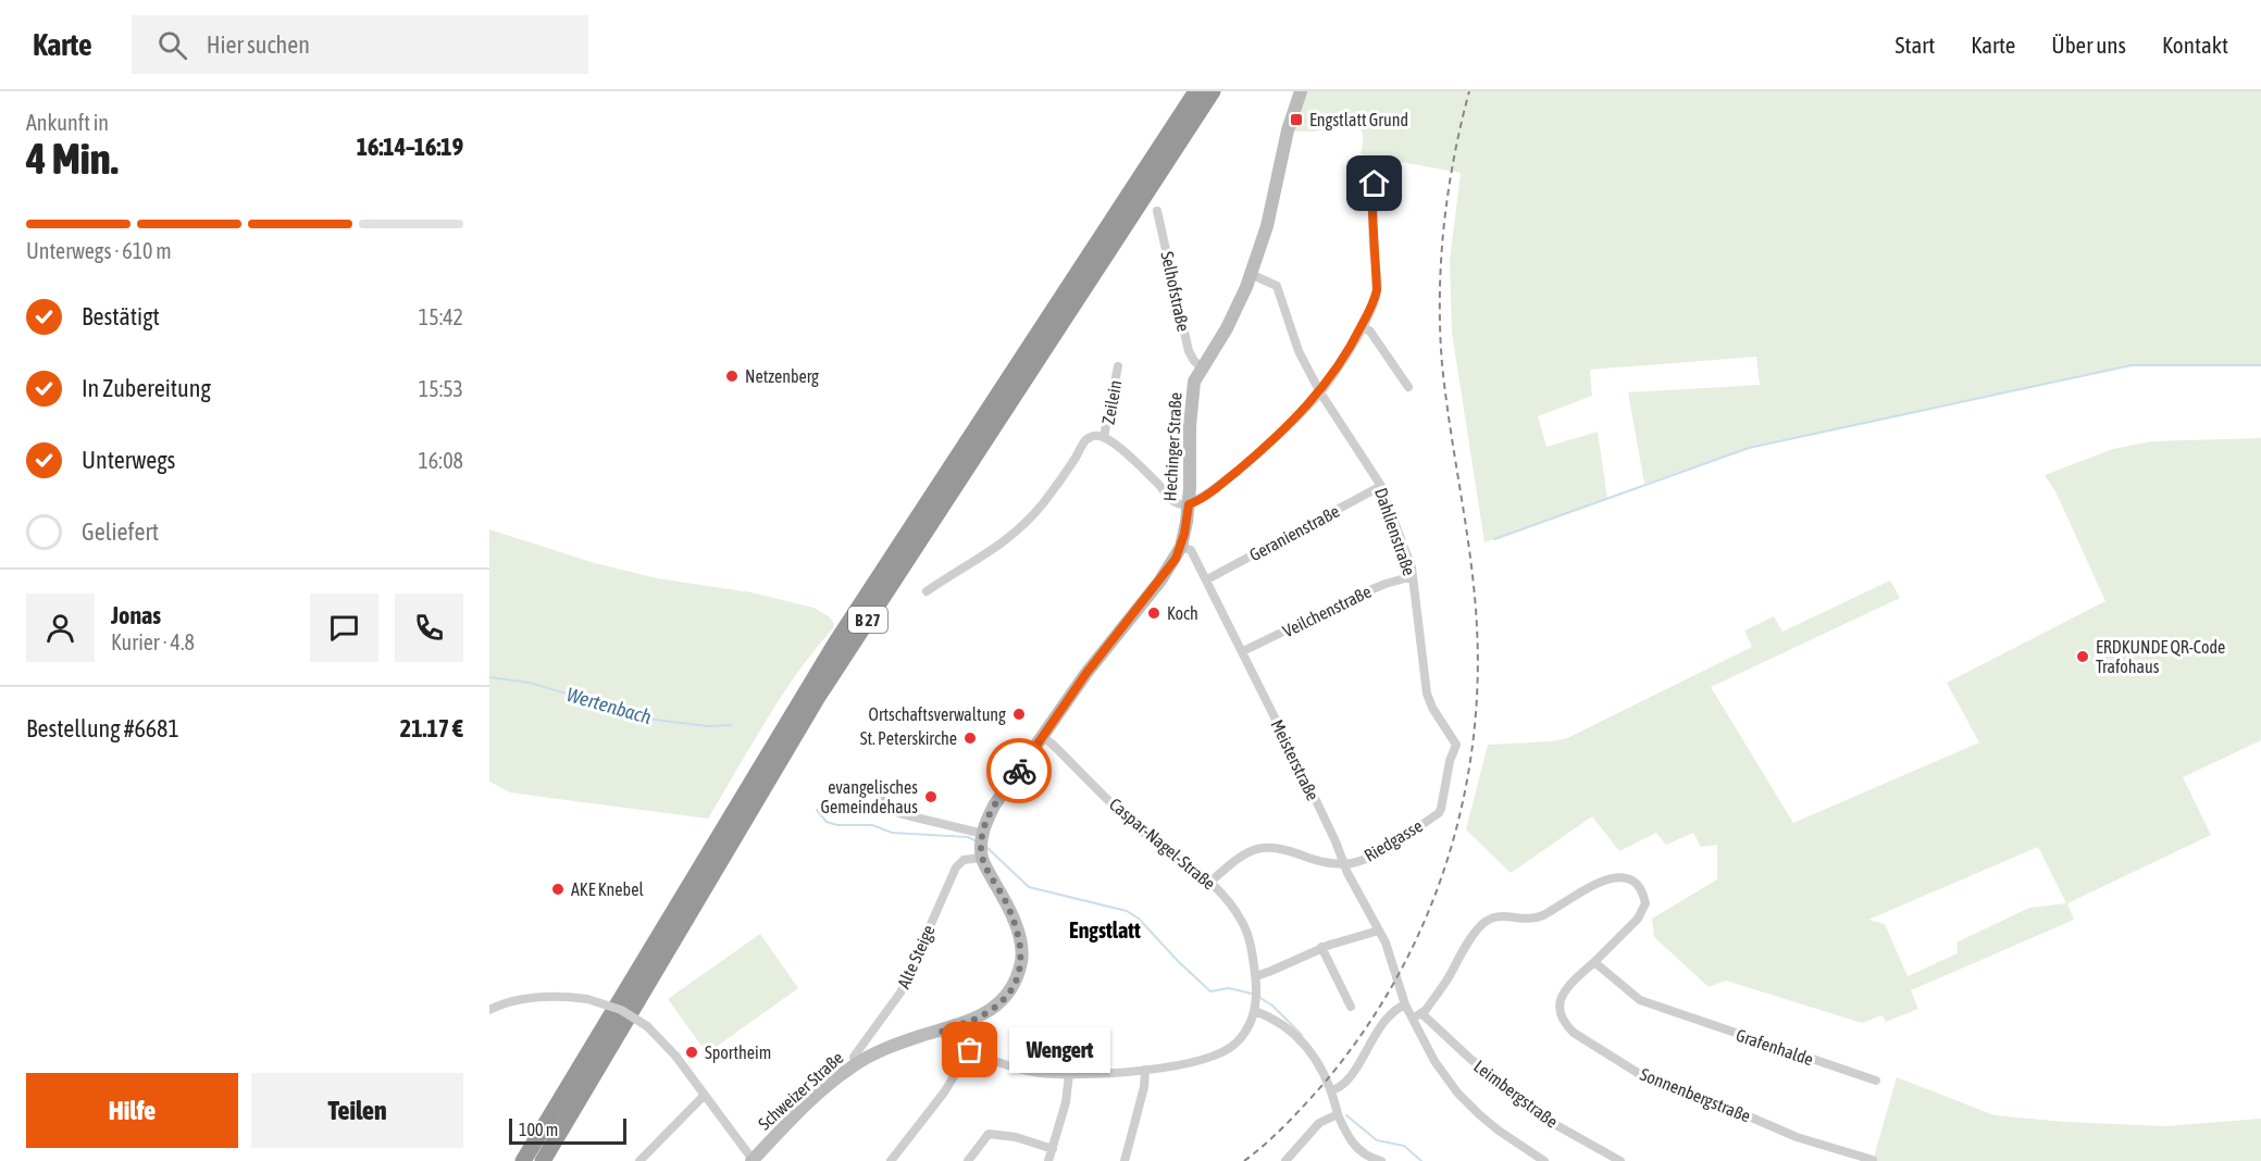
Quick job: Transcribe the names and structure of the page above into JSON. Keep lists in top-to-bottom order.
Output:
{
  "streets": {
    "highway": ["B 27"],
    "street": [
      "Selhofstraße",
      "Zeilein",
      "Hechinger Straße",
      "Dahlienstraße",
      "Geranienstraße",
      "Veilchenstraße",
      "Meisterstraße",
      "Riedgasse",
      "Caspar-Nagel-Straße",
      "Alte Steige",
      "Grafenhalde",
      "Schweizer Straße",
      "Leimbergstraße",
      "Sonnenbergstraße"
    ]
  },
  "crossings": [
    ["Selhofstraße", "Hechinger Straße"],
    ["Hechinger Straße", "Dahlienstraße"],
    ["Hechinger Straße", "Meisterstraße"],
    ["Hechinger Straße", "Caspar-Nagel-Straße"],
    ["Dahlienstraße", "Geranienstraße"],
    ["Dahlienstraße", "Veilchenstraße"],
    ["Dahlienstraße", "Riedgasse"],
    ["Geranienstraße", "Meisterstraße"],
    ["Veilchenstraße", "Meisterstraße"],
    ["Meisterstraße", "Riedgasse"],
    ["Riedgasse", "Caspar-Nagel-Straße"],
    ["Caspar-Nagel-Straße", "Schweizer Straße"],
    ["Alte Steige", "Schweizer Straße"],
    ["Grafenhalde", "Sonnenbergstraße"],
    ["Leimbergstraße", "Sonnenbergstraße"]
  ],
  "districts": ["Engstlatt"],
  "water": ["Wertenbach"],
  "places": {
    "transit": ["Engstlatt Grund"],
    "other": [
      "Netzenberg",
      "Koch",
      "ERDKUNDE QR-Code Trafohaus",
      "Ortschaftsverwaltung",
      "St. Peterskirche",
      "evangelisches Gemeindehaus",
      "AKE Knebel",
      "Wengert",
      "Sportheim"
    ]
  },
  "scale_bar": "100 m",
  "page": {
    "header": "Karte",
    "search": "Hier suchen",
    "nav": [
      "Start",
      "Karte",
      "Über uns",
      "Kontakt"
    ],
    "heading": ["4 Min.", "Ankunft in", "16:14–16:19"],
    "panel": [
      "Jonas",
      "Kurier · 4.8",
      "Bestellung #6681",
      "21.17 €"
    ],
    "bar": "Unterwegs · 610 m",
    "list": [
      ["Bestätigt", "15:42"],
      ["In Zubereitung", "15:53"],
      ["Unterwegs", "16:08"],
      "Geliefert"
    ],
    "bubble": "Wengert",
    "buttons": ["Hilfe", "Teilen"],
    "scale": "100 m"
  }
}
